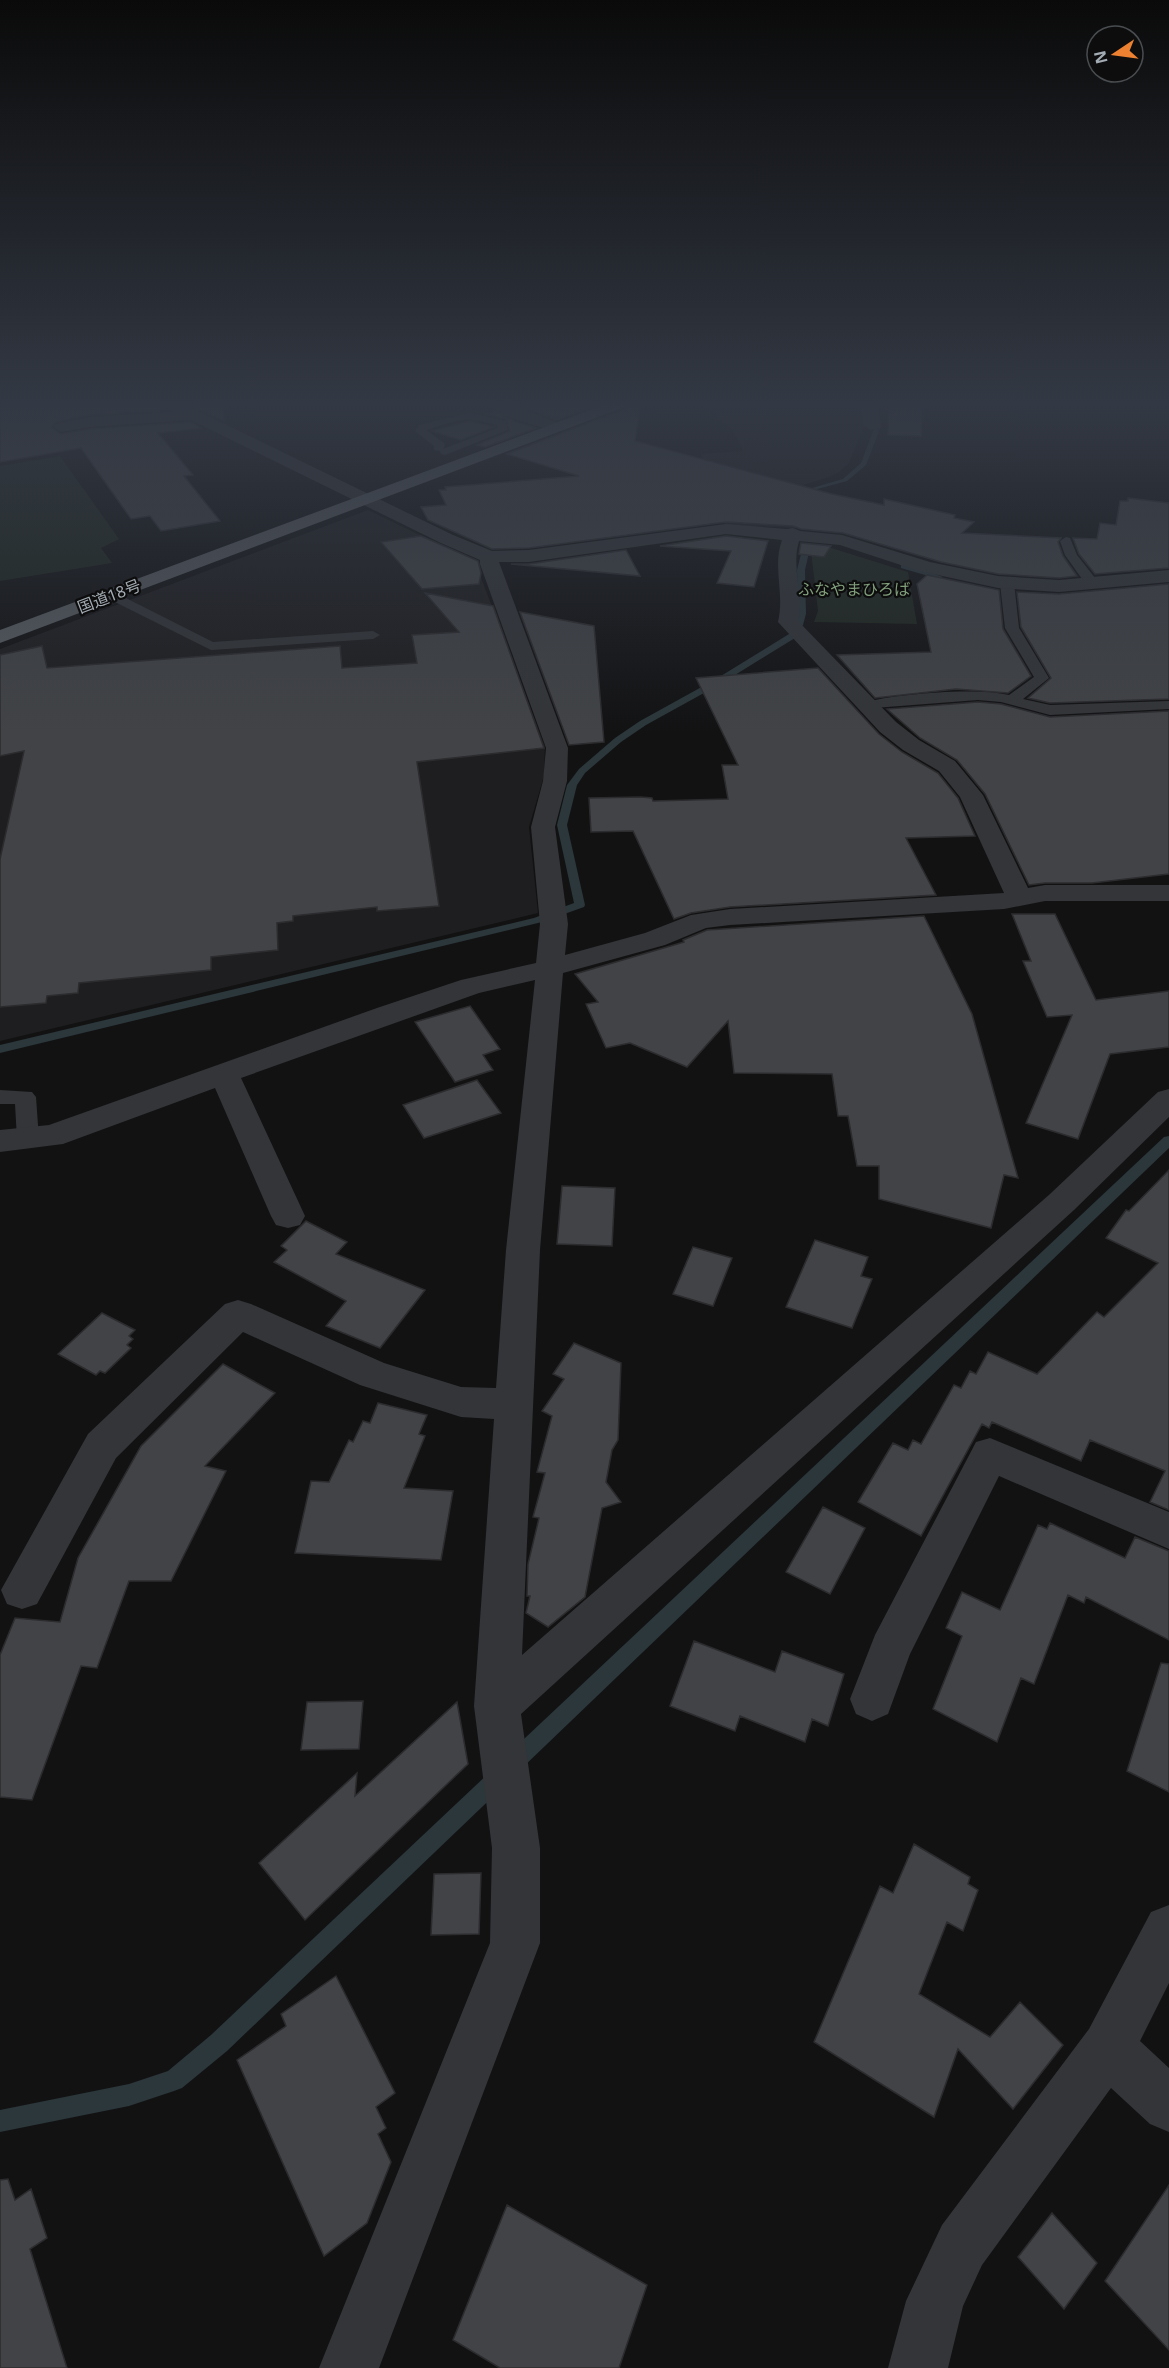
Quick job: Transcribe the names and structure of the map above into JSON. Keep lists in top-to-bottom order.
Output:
{
  "streets": {
    "highway": ["国道18号"]
  },
  "parks": ["ふなやまひろば"],
  "north": "left"
}
